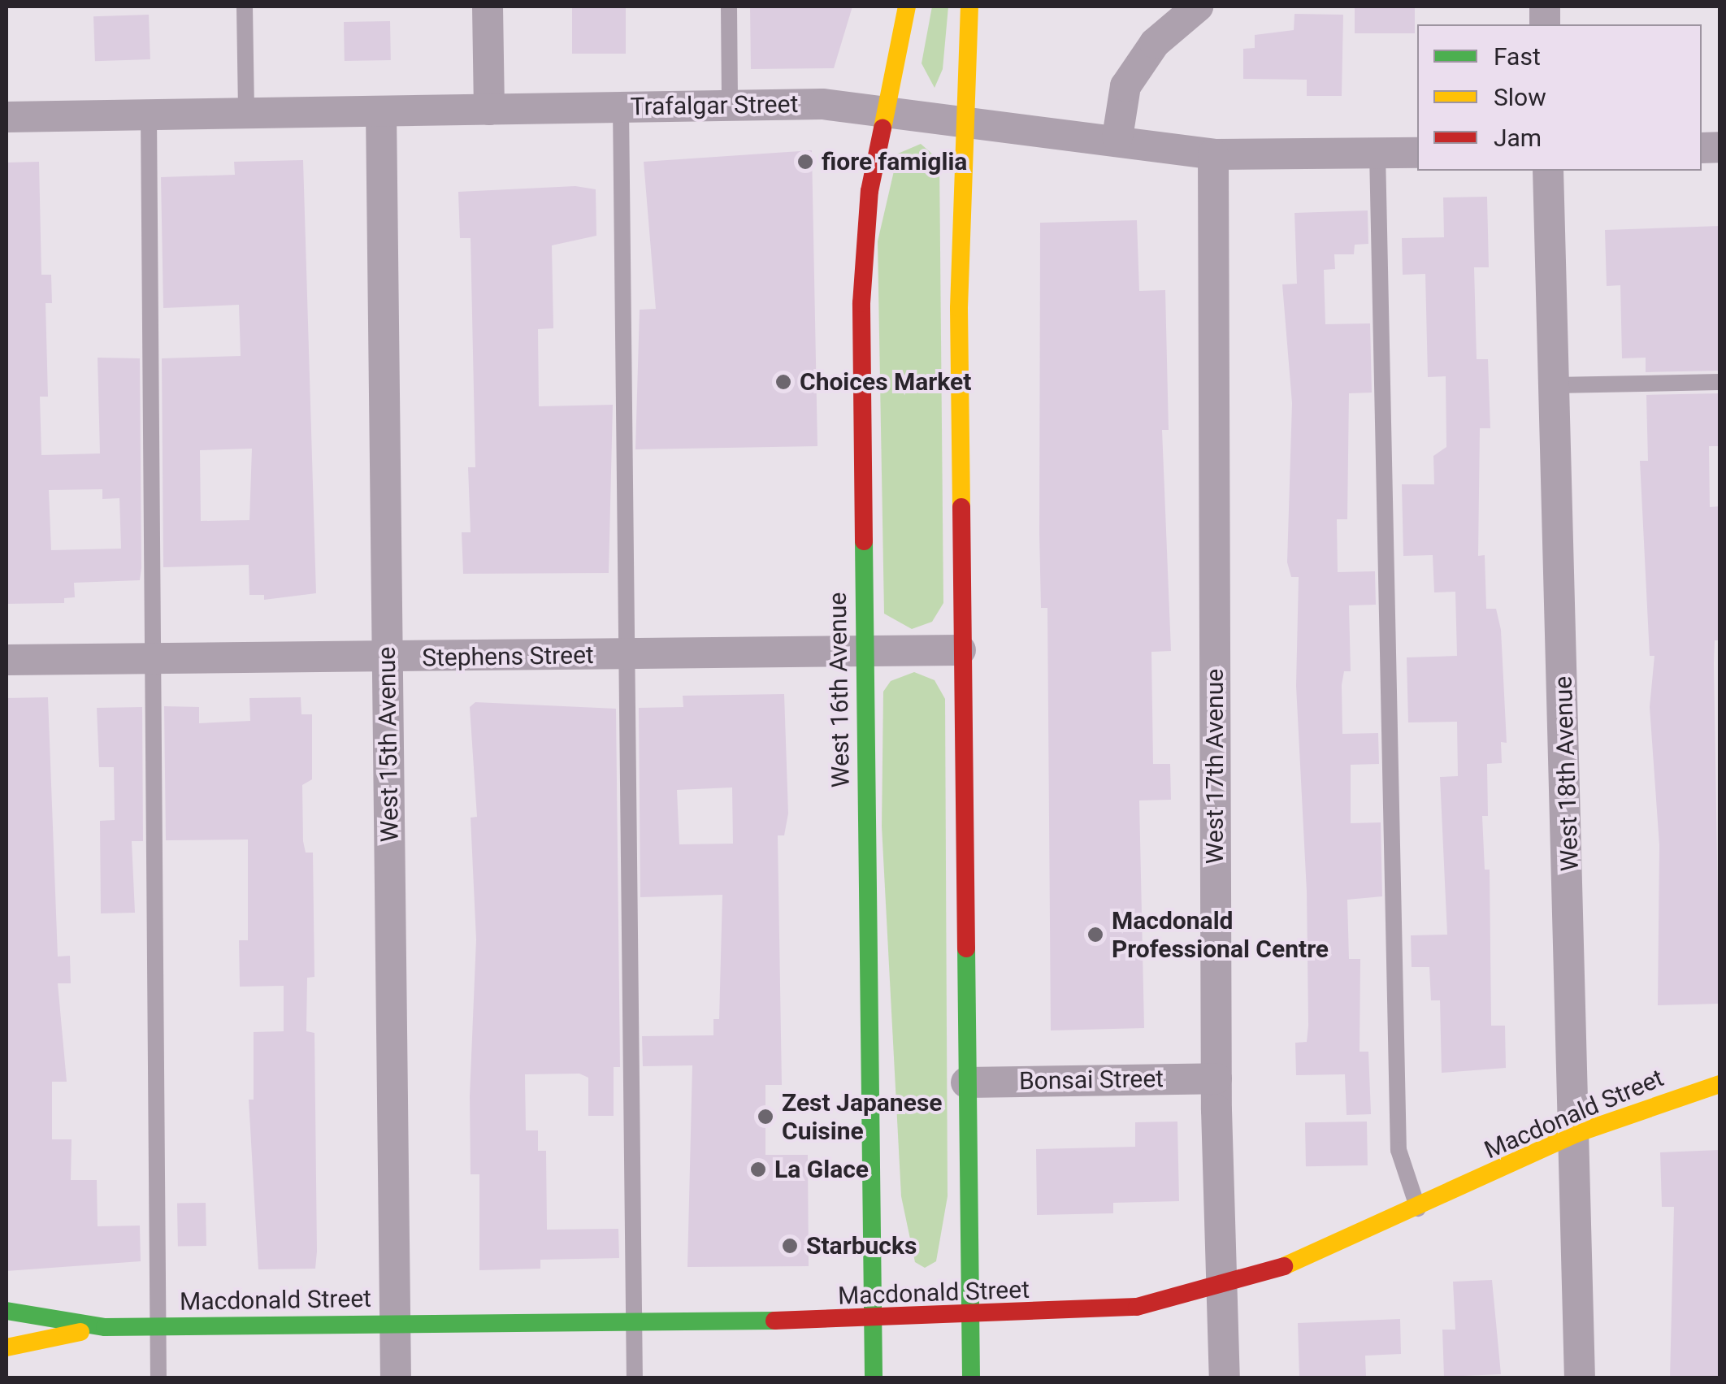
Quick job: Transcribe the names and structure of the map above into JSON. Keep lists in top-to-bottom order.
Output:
{
  "streets": {
    "main road": ["West 16th Avenue", "Macdonald Street"],
    "street": [
      "Trafalgar Street",
      "Stephens Street",
      "West 15th Avenue",
      "West 17th Avenue",
      "West 18th Avenue",
      "Bonsai Street"
    ]
  },
  "crossings": [
    ["Trafalgar Street", "West 16th Avenue"],
    ["Trafalgar Street", "West 15th Avenue"],
    ["Trafalgar Street", "West 17th Avenue"],
    ["Stephens Street", "West 16th Avenue"],
    ["Stephens Street", "West 15th Avenue"],
    ["West 16th Avenue", "Macdonald Street"],
    ["West 15th Avenue", "Macdonald Street"],
    ["West 17th Avenue", "Bonsai Street"],
    ["West 17th Avenue", "Macdonald Street"],
    ["West 18th Avenue", "Macdonald Street"]
  ],
  "places": [
    "fiore famiglia",
    "Choices Market",
    "Macdonald Professional Centre",
    "Zest Japanese Cuisine",
    "La Glace",
    "Starbucks"
  ],
  "legend": ["Fast", "Slow", "Jam"]
}
